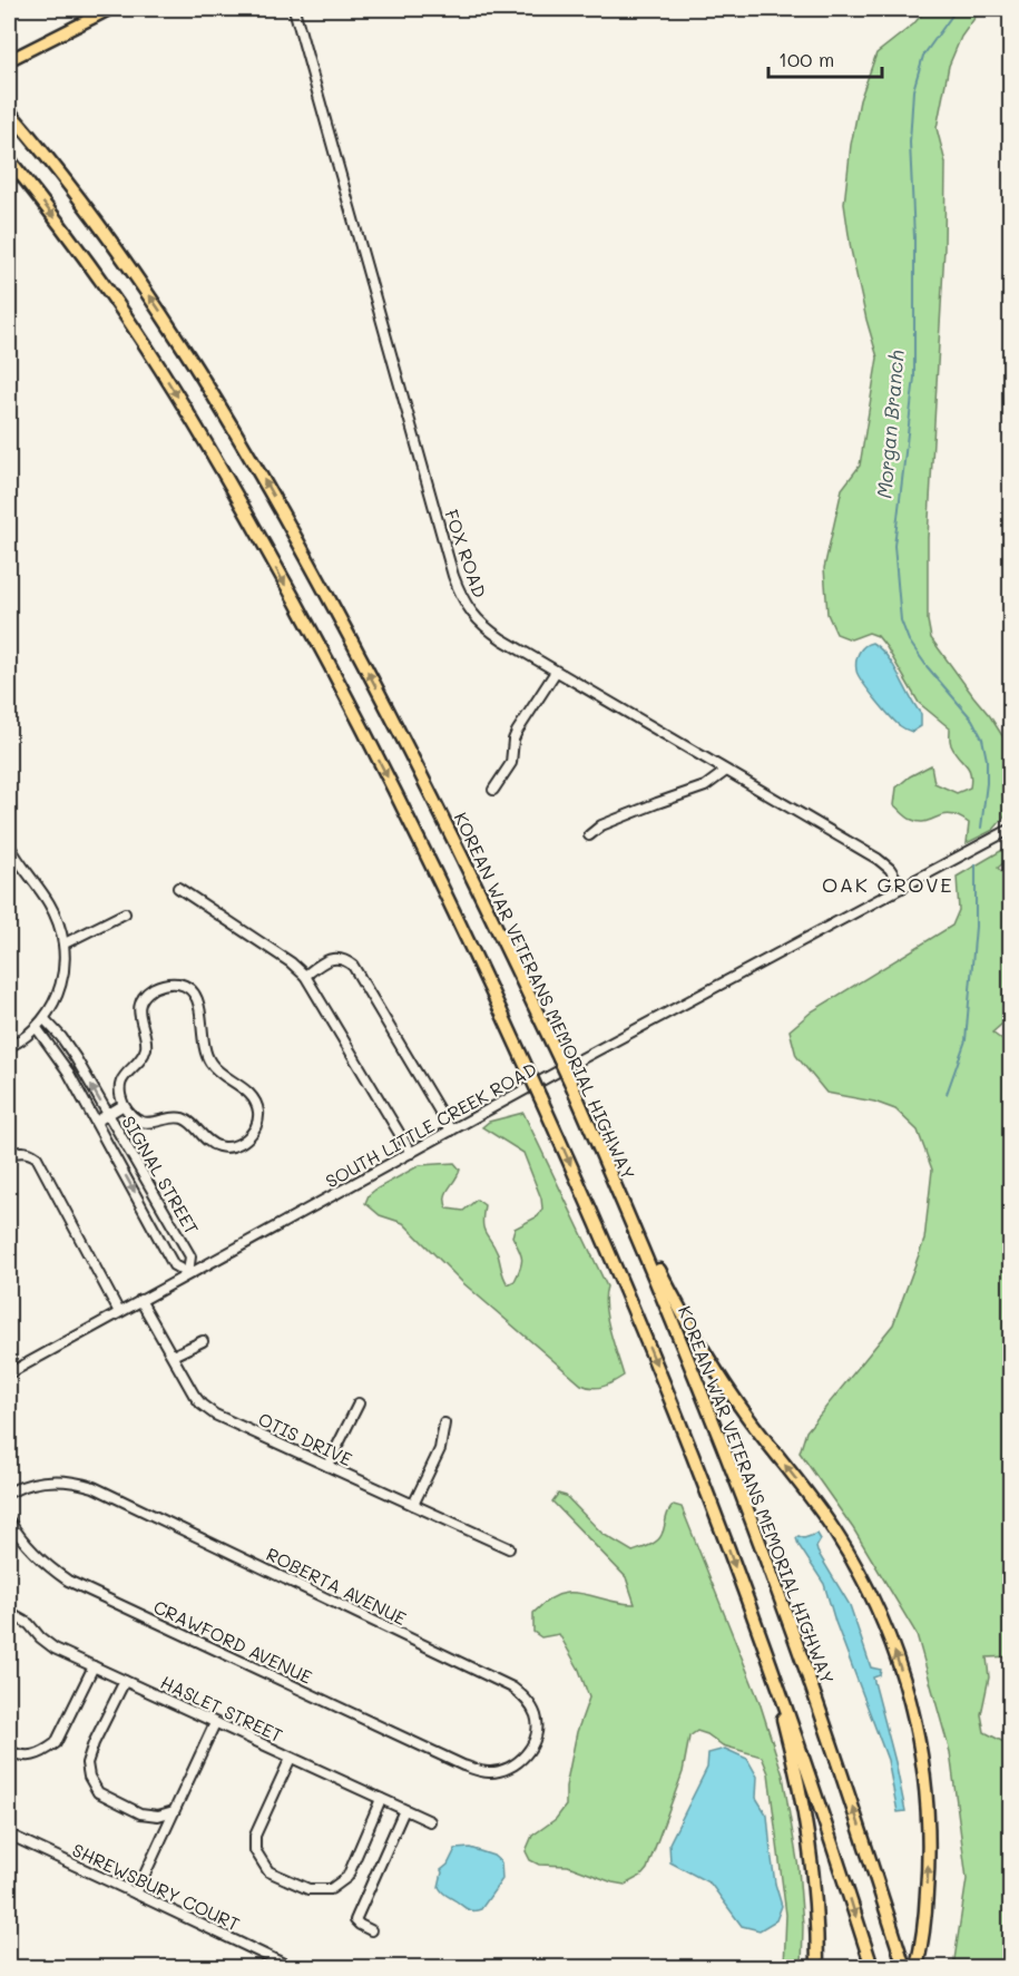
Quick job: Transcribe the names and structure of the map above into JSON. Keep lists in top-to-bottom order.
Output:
{
  "streets": {
    "highway": ["KOREAN WAR VETERANS MEMORIAL HIGHWAY"],
    "street": [
      "FOX ROAD",
      "SOUTH LITTLE CREEK ROAD",
      "SIGNAL STREET",
      "OTIS DRIVE",
      "ROBERTA AVENUE",
      "CRAWFORD AVENUE",
      "HASLET STREET",
      "SHREWSBURY COURT"
    ]
  },
  "crossings": [
    ["FOX ROAD", "SOUTH LITTLE CREEK ROAD"],
    ["SOUTH LITTLE CREEK ROAD", "SIGNAL STREET"],
    ["SOUTH LITTLE CREEK ROAD", "OTIS DRIVE"],
    ["ROBERTA AVENUE", "CRAWFORD AVENUE"]
  ],
  "districts": ["OAK GROVE"],
  "water": ["Morgan Branch"],
  "scale_bar": "100 m"
}
